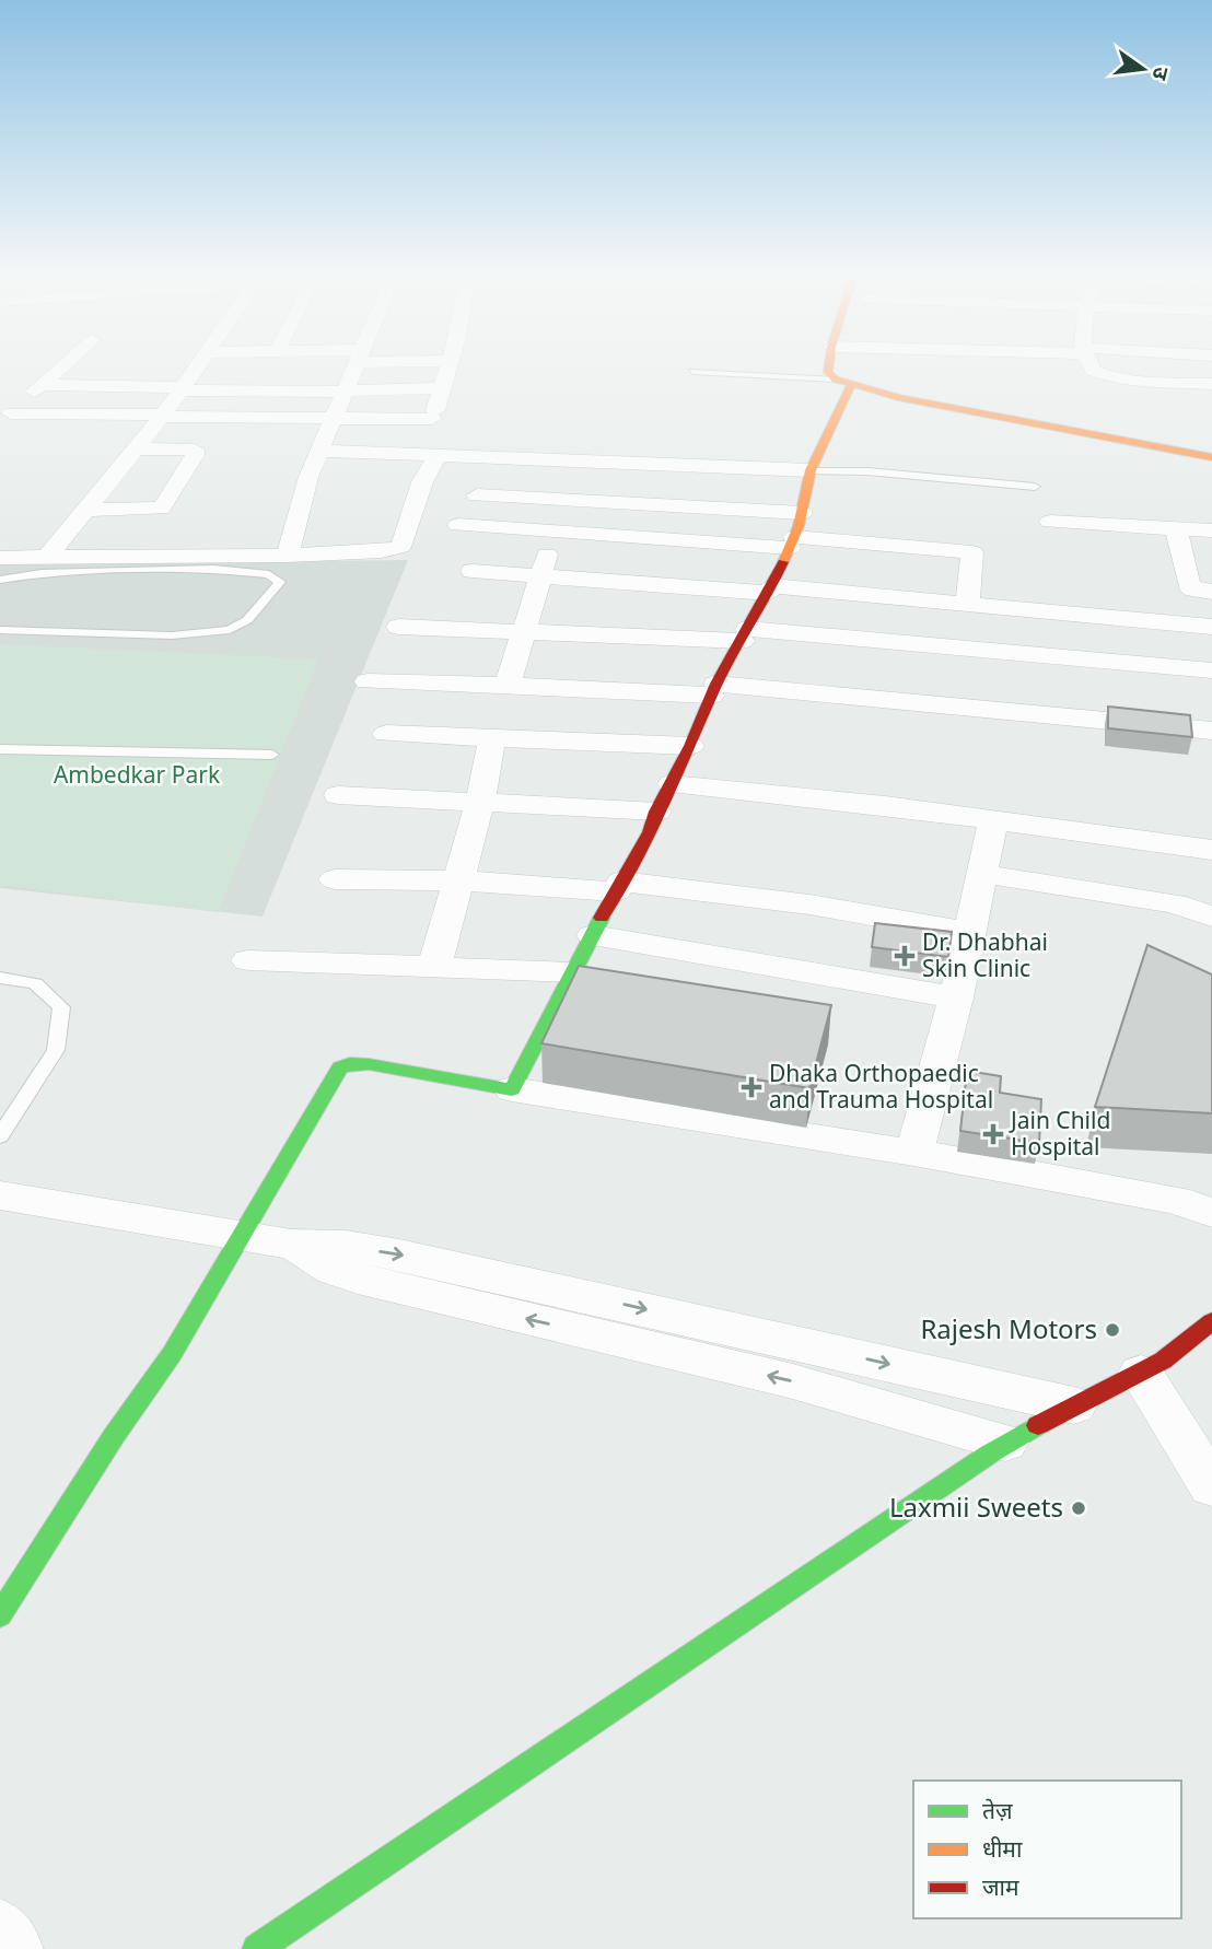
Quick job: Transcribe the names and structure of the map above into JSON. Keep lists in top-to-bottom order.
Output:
{
  "parks": ["Ambedkar Park"],
  "places": {
    "health": ["Dr. Dhabhai Skin Clinic", "Dhaka Orthopaedic and Trauma Hospital", "Jain Child Hospital"],
    "other": ["Rajesh Motors", "Laxmii Sweets"]
  },
  "legend": ["तेज़", "धीमा", "जाम"],
  "north": "right"
}
